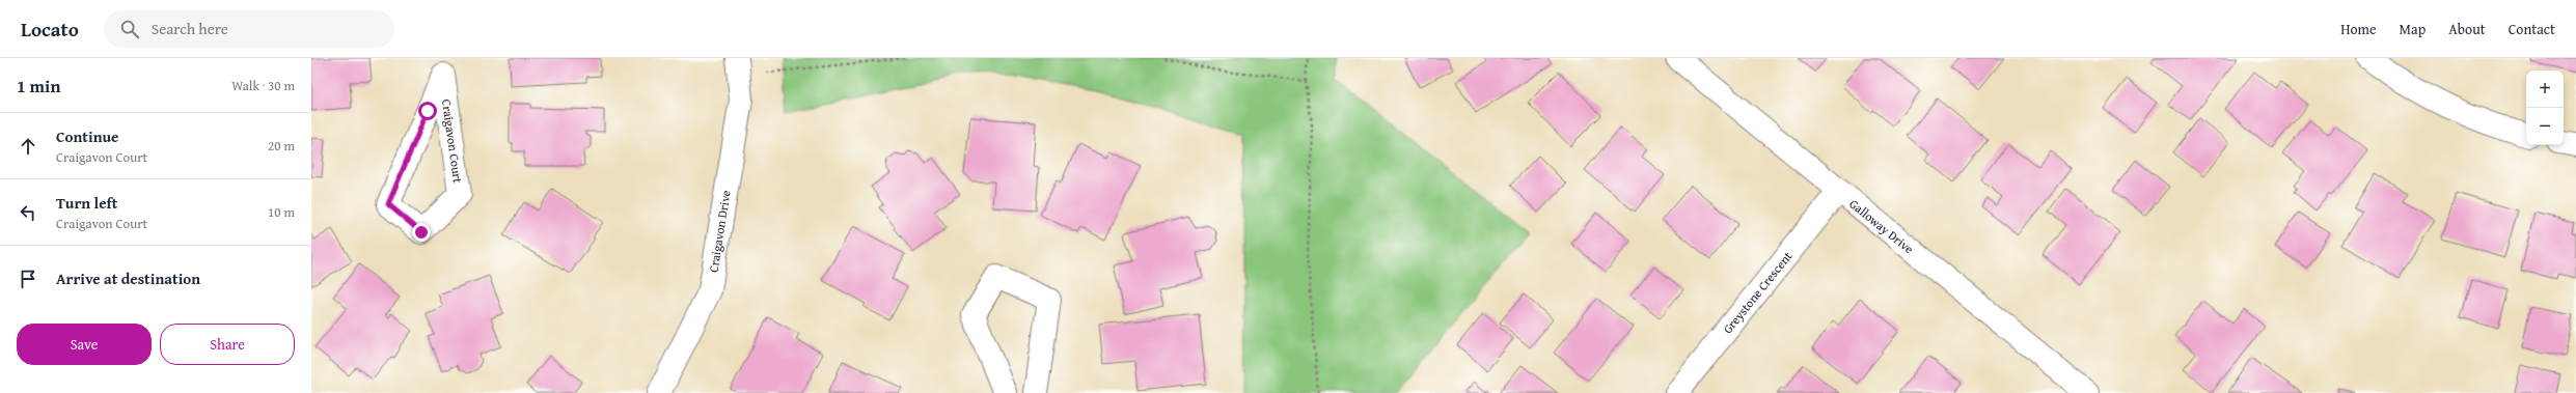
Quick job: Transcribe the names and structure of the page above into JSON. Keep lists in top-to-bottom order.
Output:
{
  "streets": {
    "street": [
      "Craigavon Court",
      "Galloway Drive",
      "Craigavon Drive",
      "Greystone Crescent"
    ]
  },
  "crossings": [
    ["Galloway Drive", "Greystone Crescent"]
  ],
  "page": {
    "header": "Locato",
    "search": "Search here",
    "nav": [
      "Home",
      "Map",
      "About",
      "Contact"
    ],
    "heading": ["1 min", "Walk · 30 m"],
    "map_buttons": ["+", "−"],
    "list": [
      ["Continue", "Craigavon Court", "20 m"],
      ["Turn left", "Craigavon Court", "10 m"],
      "Arrive at destination"
    ],
    "buttons": ["Save", "Share"]
  }
}
